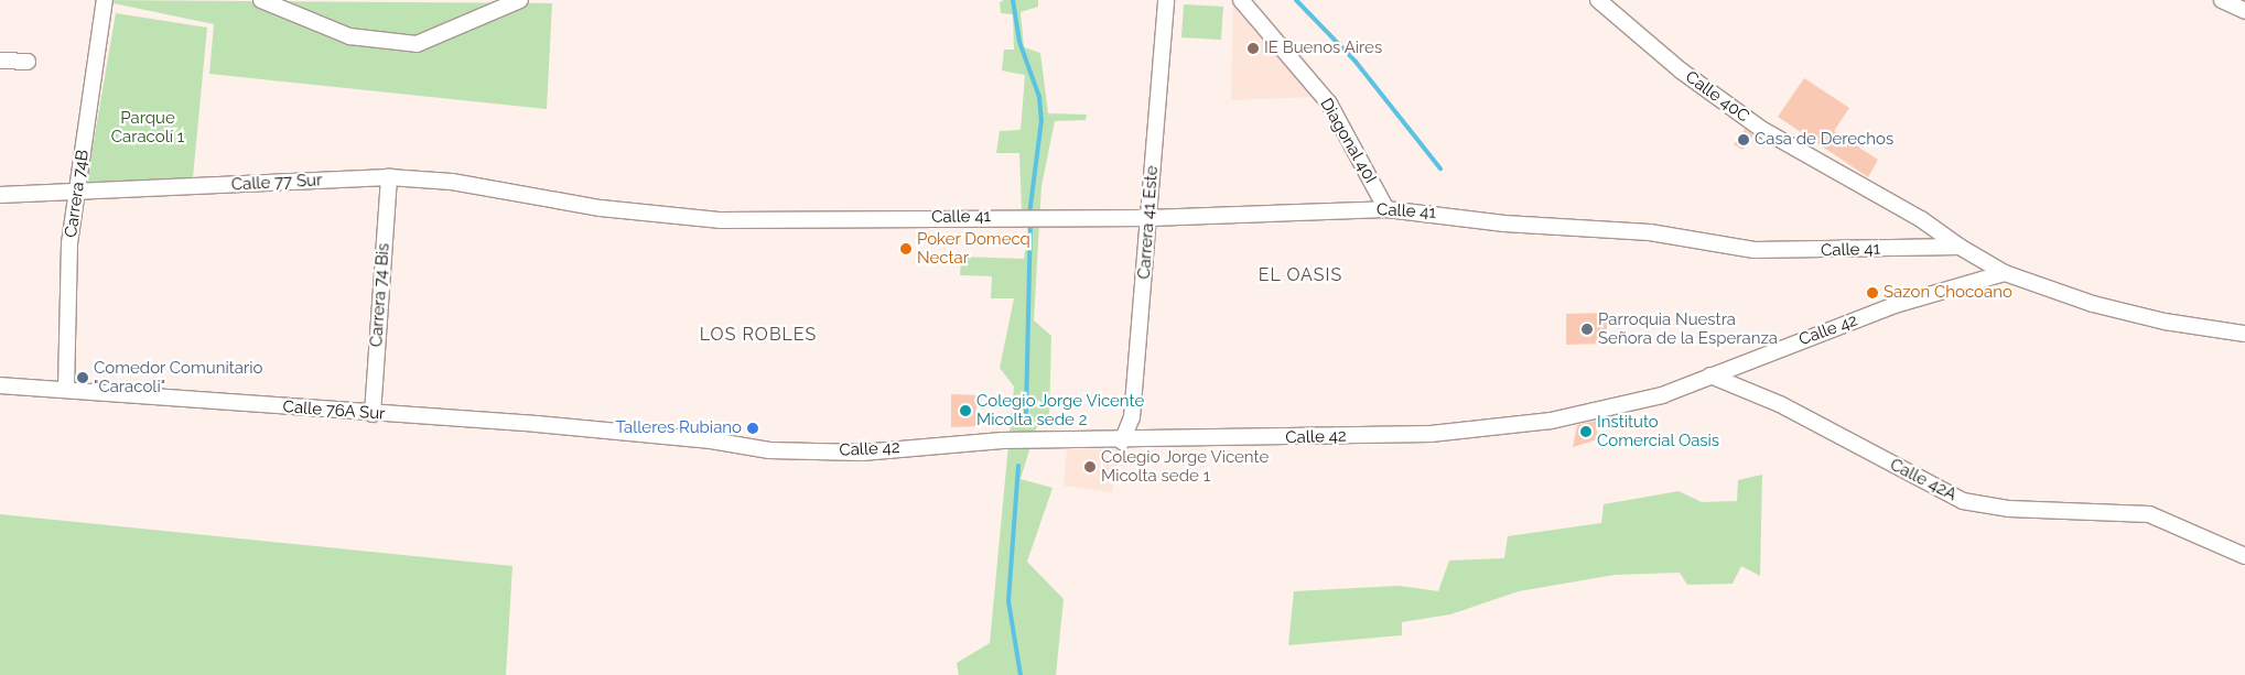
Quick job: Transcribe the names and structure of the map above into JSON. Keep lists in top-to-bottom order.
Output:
{
  "streets": {
    "street": [
      "Calle 40C",
      "Diagonal 40I",
      "Calle 77 Sur",
      "Carrera 74B",
      "Calle 41",
      "Carrera 41 Este",
      "Carrera 74 Bis",
      "Calle 42",
      "Calle 76A Sur",
      "Calle 42A"
    ]
  },
  "crossings": [
    ["Calle 40C", "Calle 41"],
    ["Diagonal 40I", "Calle 41"],
    ["Calle 77 Sur", "Carrera 74B"],
    ["Calle 77 Sur", "Calle 41"],
    ["Calle 77 Sur", "Carrera 74 Bis"],
    ["Carrera 74B", "Calle 76A Sur"],
    ["Calle 41", "Carrera 41 Este"],
    ["Carrera 41 Este", "Calle 42"],
    ["Carrera 74 Bis", "Calle 76A Sur"],
    ["Calle 42", "Calle 76A Sur"],
    ["Calle 42", "Calle 42A"]
  ],
  "districts": ["EL OASIS", "LOS ROBLES"],
  "parks": ["Parque Caracolí 1"],
  "places": [
    "IE Buenos Aires",
    "Casa de Derechos",
    "Poker Domecq Nectar",
    "Sazon Chocoano",
    "Parroquia Nuestra Señora de la Esperanza",
    "Comedor Comunitario \"Caracoli\"",
    "Colegio Jorge Vicente Micolta sede 2",
    "Talleres Rubiano",
    "Instituto Comercial Oasis",
    "Colegio Jorge Vicente Micolta sede 1"
  ]
}
